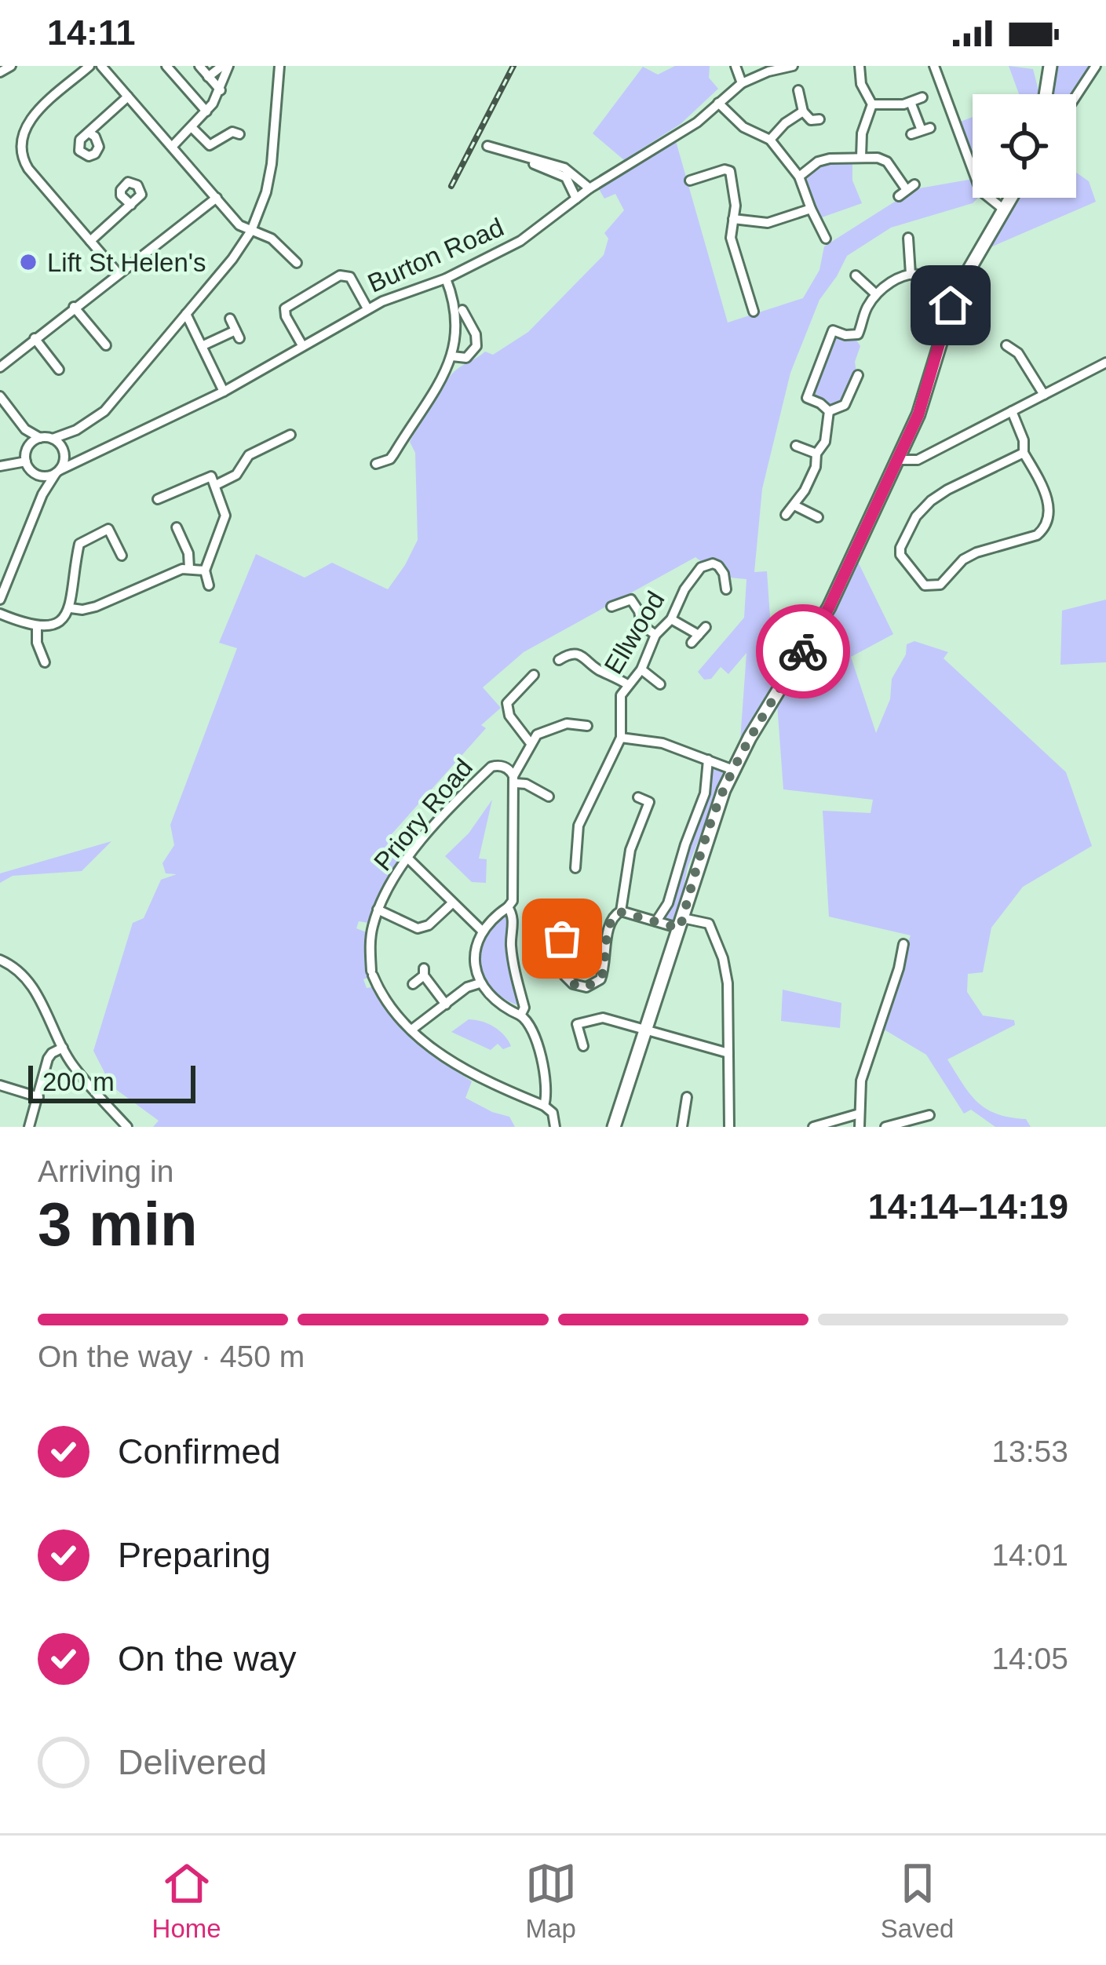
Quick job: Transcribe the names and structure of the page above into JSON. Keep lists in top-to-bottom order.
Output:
{
  "streets": {
    "street": ["Burton Road", "Ellwood", "Priory Road"]
  },
  "places": ["Lift St Helen's"],
  "scale_bar": "200 m",
  "page": {
    "status": "14:11",
    "scale": "200 m",
    "heading": ["3 min", "Arriving in", "14:14–14:19"],
    "bar": "On the way · 450 m",
    "list": [
      ["Confirmed", "13:53"],
      ["Preparing", "14:01"],
      ["On the way", "14:05"],
      "Delivered"
    ],
    "tabs": ["Home", "Map", "Saved"]
  }
}
